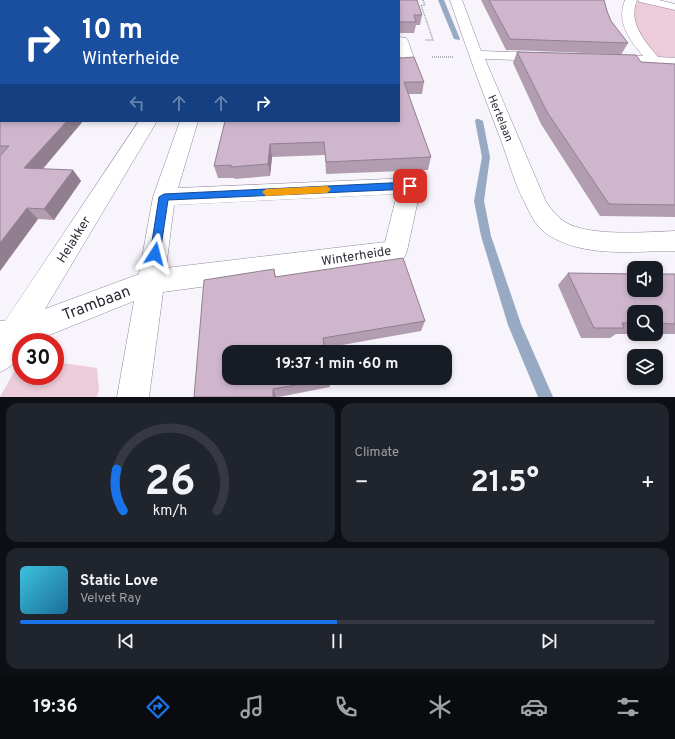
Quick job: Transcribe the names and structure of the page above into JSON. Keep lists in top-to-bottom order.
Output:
{
  "streets": {
    "street": [
      "Hertelaan",
      "Heiakker",
      "Winterheide",
      "Trambaan"
    ]
  },
  "crossings": [
    ["Heiakker", "Trambaan"],
    ["Winterheide", "Trambaan"]
  ],
  "page": {
    "turn": ["10 m", "Winterheide"],
    "limit": "30",
    "trip": "19:37 · 1 min · 60 m",
    "tile": "Climate",
    "heat": ["−", "21.5°", "+"],
    "song": ["Static Love", "Velvet Ray"],
    "tabs": "19:36",
    "gauge": ["26", "km/h"]
  }
}
